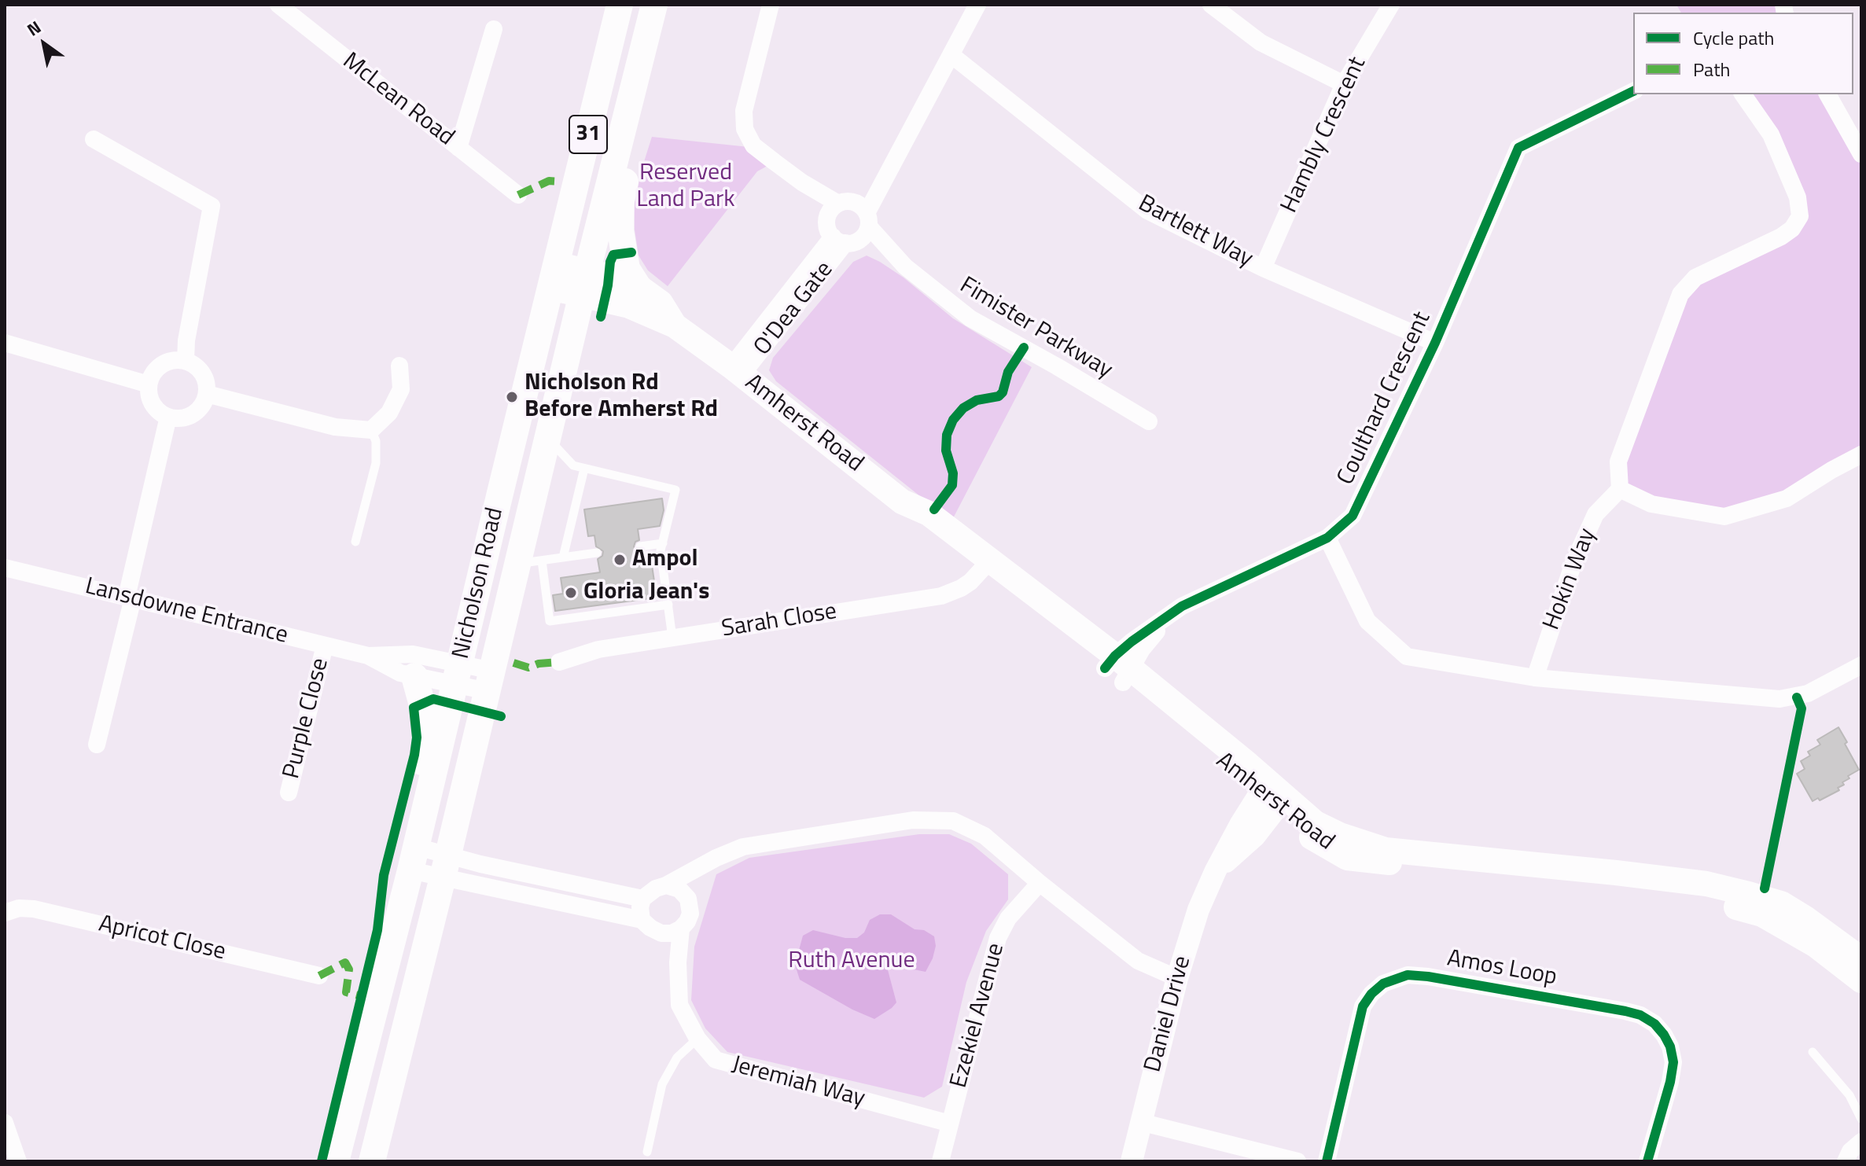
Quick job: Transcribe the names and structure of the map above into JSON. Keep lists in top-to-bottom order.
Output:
{
  "streets": {
    "main road": ["31", "Amherst Road", "Nicholson Road"],
    "street": [
      "McLean Road",
      "Hambly Crescent",
      "Bartlett Way",
      "O'Dea Gate",
      "Fimister Parkway",
      "Coulthard Crescent",
      "Hokin Way",
      "Lansdowne Entrance",
      "Sarah Close",
      "Purple Close",
      "Apricot Close",
      "Amos Loop",
      "Daniel Drive",
      "Ezekiel Avenue",
      "Jeremiah Way"
    ]
  },
  "crossings": [
    ["Hambly Crescent", "Bartlett Way"],
    ["Bartlett Way", "Coulthard Crescent"],
    ["O'Dea Gate", "Fimister Parkway"],
    ["O'Dea Gate", "Amherst Road"],
    ["Coulthard Crescent", "Amherst Road"],
    ["Amherst Road", "Nicholson Road"],
    ["Amherst Road", "Sarah Close"],
    ["Amherst Road", "Daniel Drive"],
    ["Nicholson Road", "Lansdowne Entrance"],
    ["Lansdowne Entrance", "Purple Close"],
    ["Ezekiel Avenue", "Jeremiah Way"]
  ],
  "parks": ["Reserved Land Park", "Ruth Avenue"],
  "places": ["Nicholson Rd Before Amherst Rd", "Ampol", "Gloria Jean's"],
  "legend": ["Cycle path", "Path"],
  "north": "top left"
}
